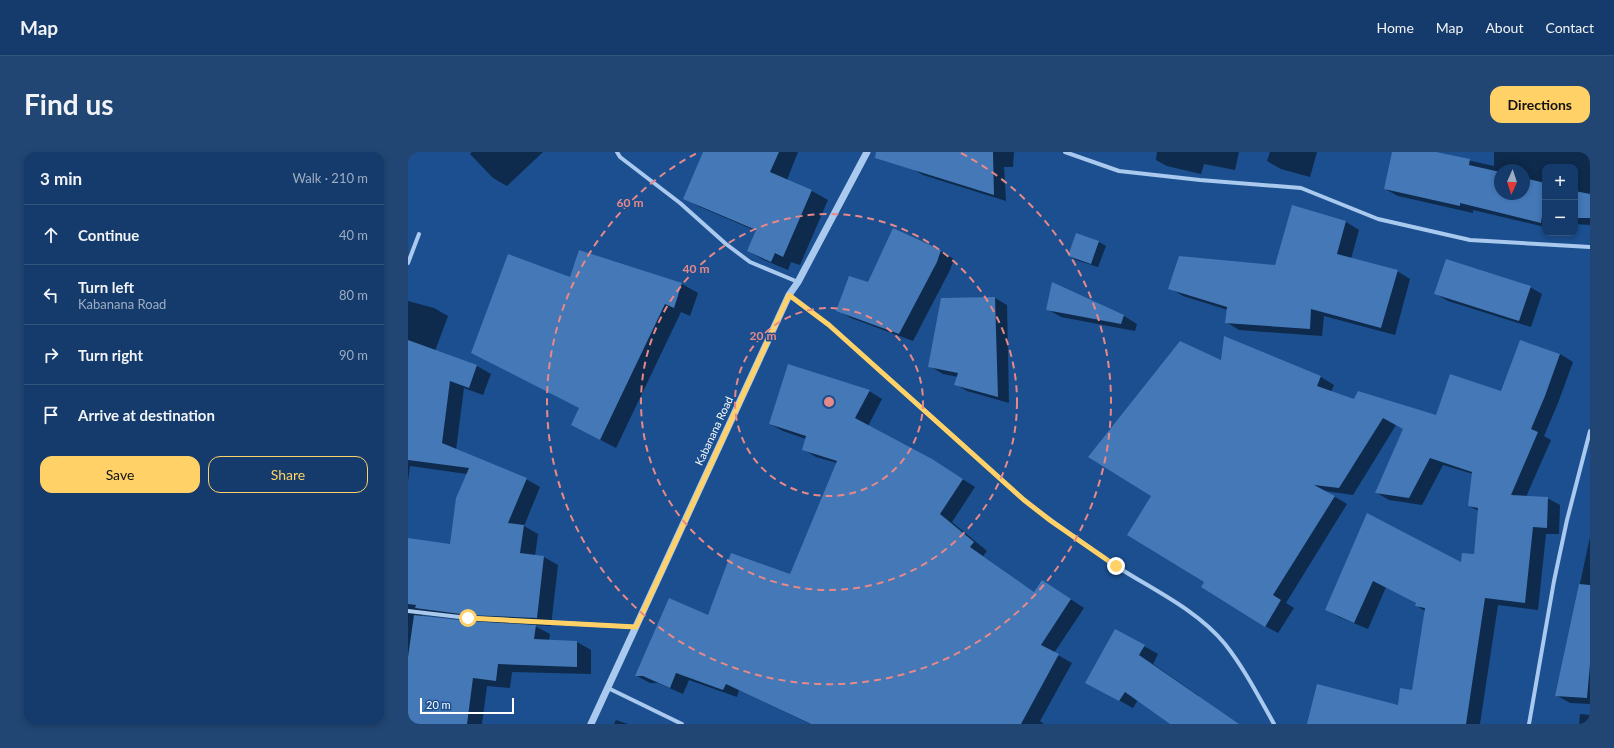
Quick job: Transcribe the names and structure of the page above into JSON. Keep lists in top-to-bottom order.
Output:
{
  "streets": {
    "street": ["Kabanana Road"]
  },
  "scale_bar": "20 m",
  "north": "bottom",
  "page": {
    "header": "Map",
    "nav": [
      "Home",
      "Map",
      "About",
      "Contact"
    ],
    "buttons": [
      "Directions",
      ["Save", "Share"]
    ],
    "title": "Find us",
    "heading": ["3 min", "Walk · 210 m"],
    "map_buttons": ["+", "−"],
    "list": [
      ["Continue", "40 m"],
      ["Turn left", "Kabanana Road", "80 m"],
      ["Turn right", "90 m"],
      "Arrive at destination"
    ],
    "scale": "20 m"
  },
  "rings": ["60 m", "40 m", "20 m"]
}
